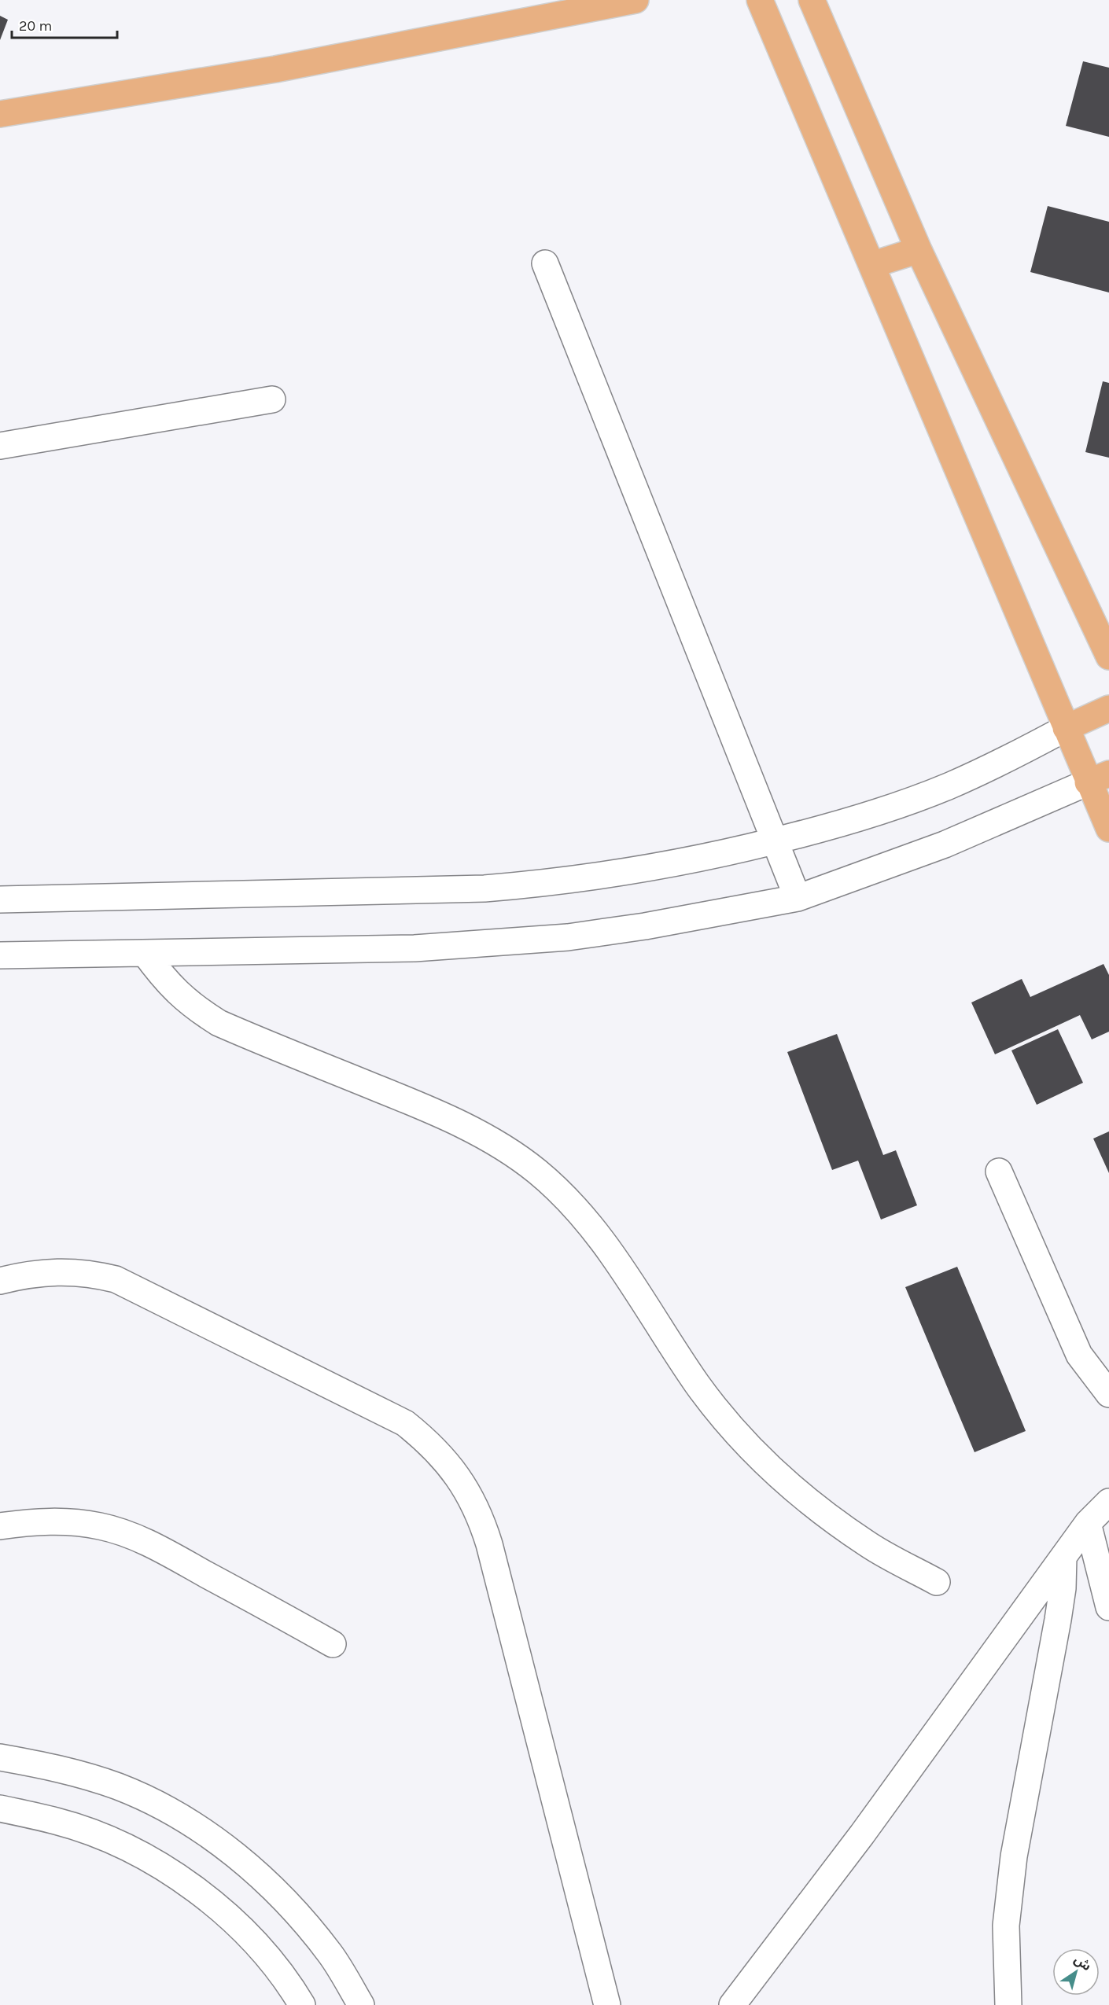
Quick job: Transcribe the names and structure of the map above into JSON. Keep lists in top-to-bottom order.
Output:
{
  "scale_bar": "20 m",
  "north": "top right"
}
